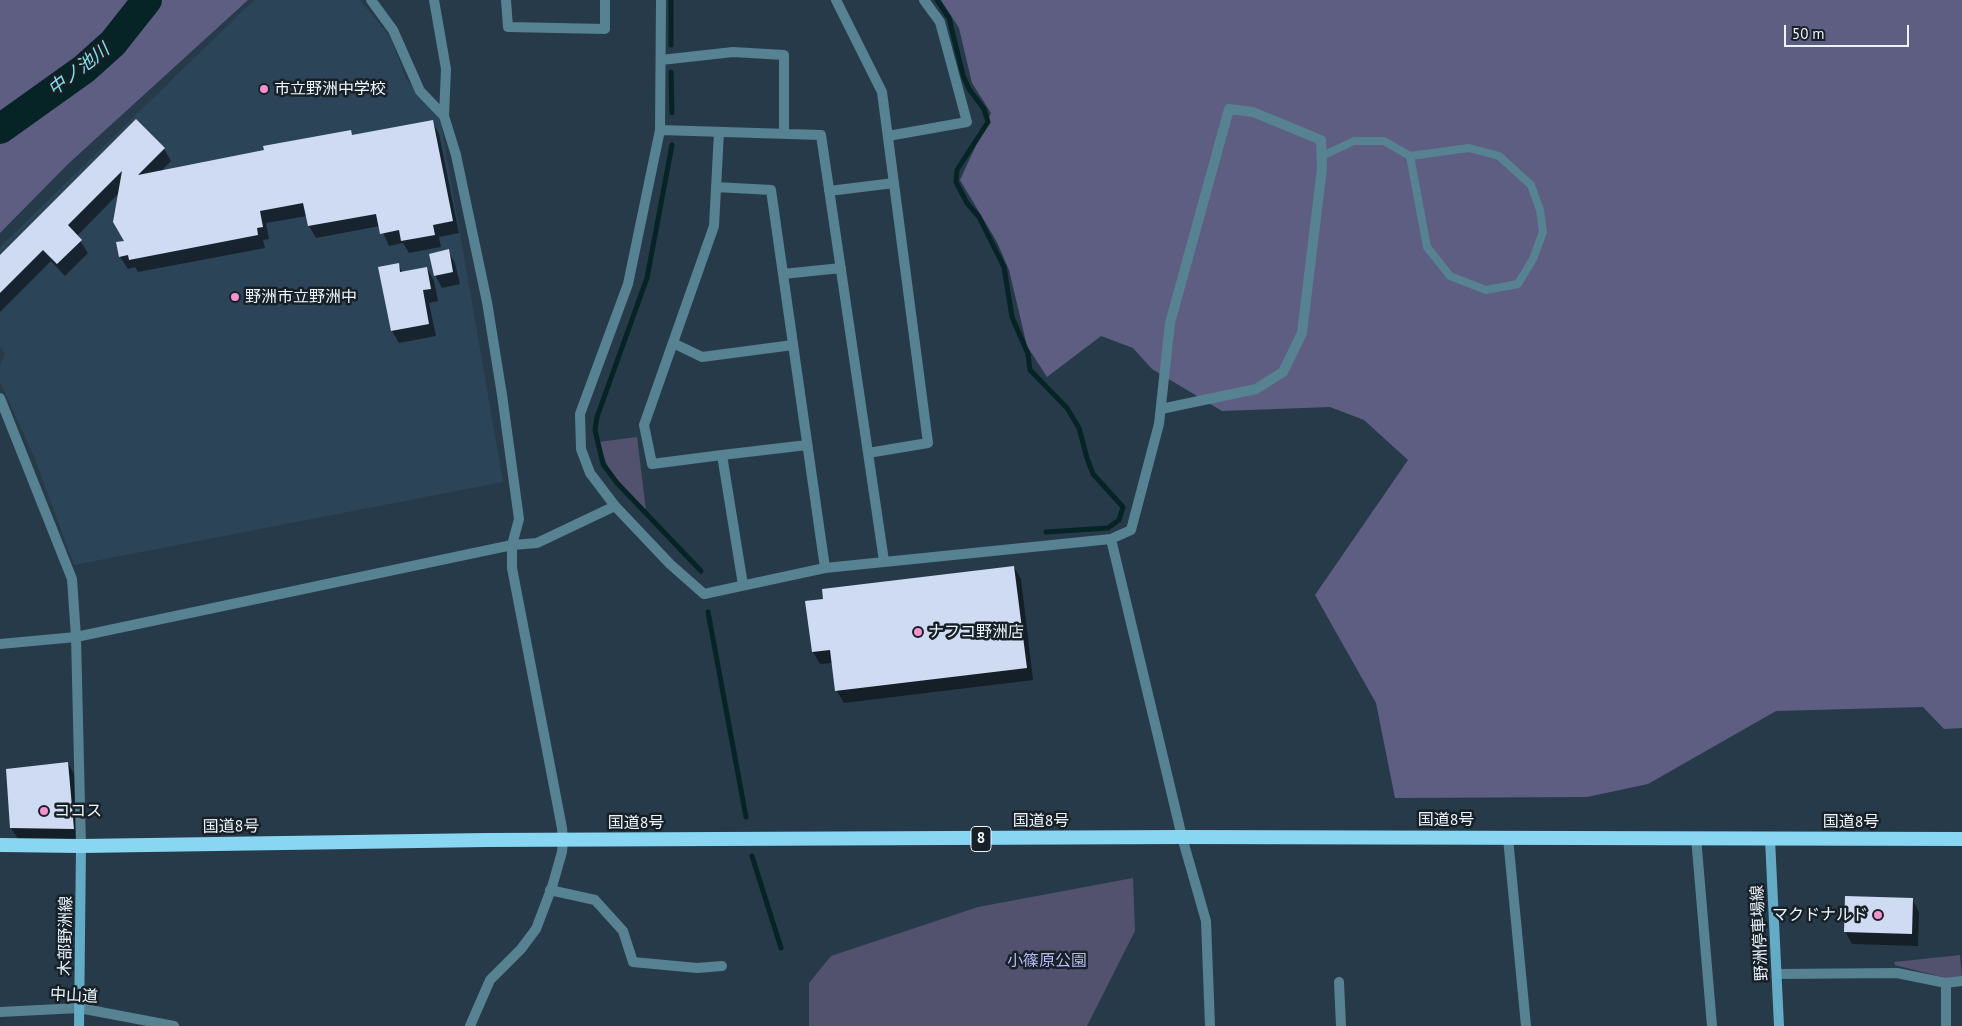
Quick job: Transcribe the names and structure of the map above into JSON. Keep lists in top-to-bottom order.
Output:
{
  "streets": {
    "highway": ["国道8号", "8"],
    "main road": ["野洲停車場線", "木部野洲線"],
    "street": ["中山道"]
  },
  "crossings": [
    ["国道8号", "野洲停車場線"],
    ["国道8号", "木部野洲線"],
    ["木部野洲線", "中山道"]
  ],
  "water": ["中ノ池川"],
  "parks": ["小篠原公園"],
  "places": [
    "市立野洲中学校",
    "野洲市立野洲中",
    "ナフコ野洲店",
    "ココス",
    "マクドナルド"
  ],
  "scale_bar": "50 m"
}
